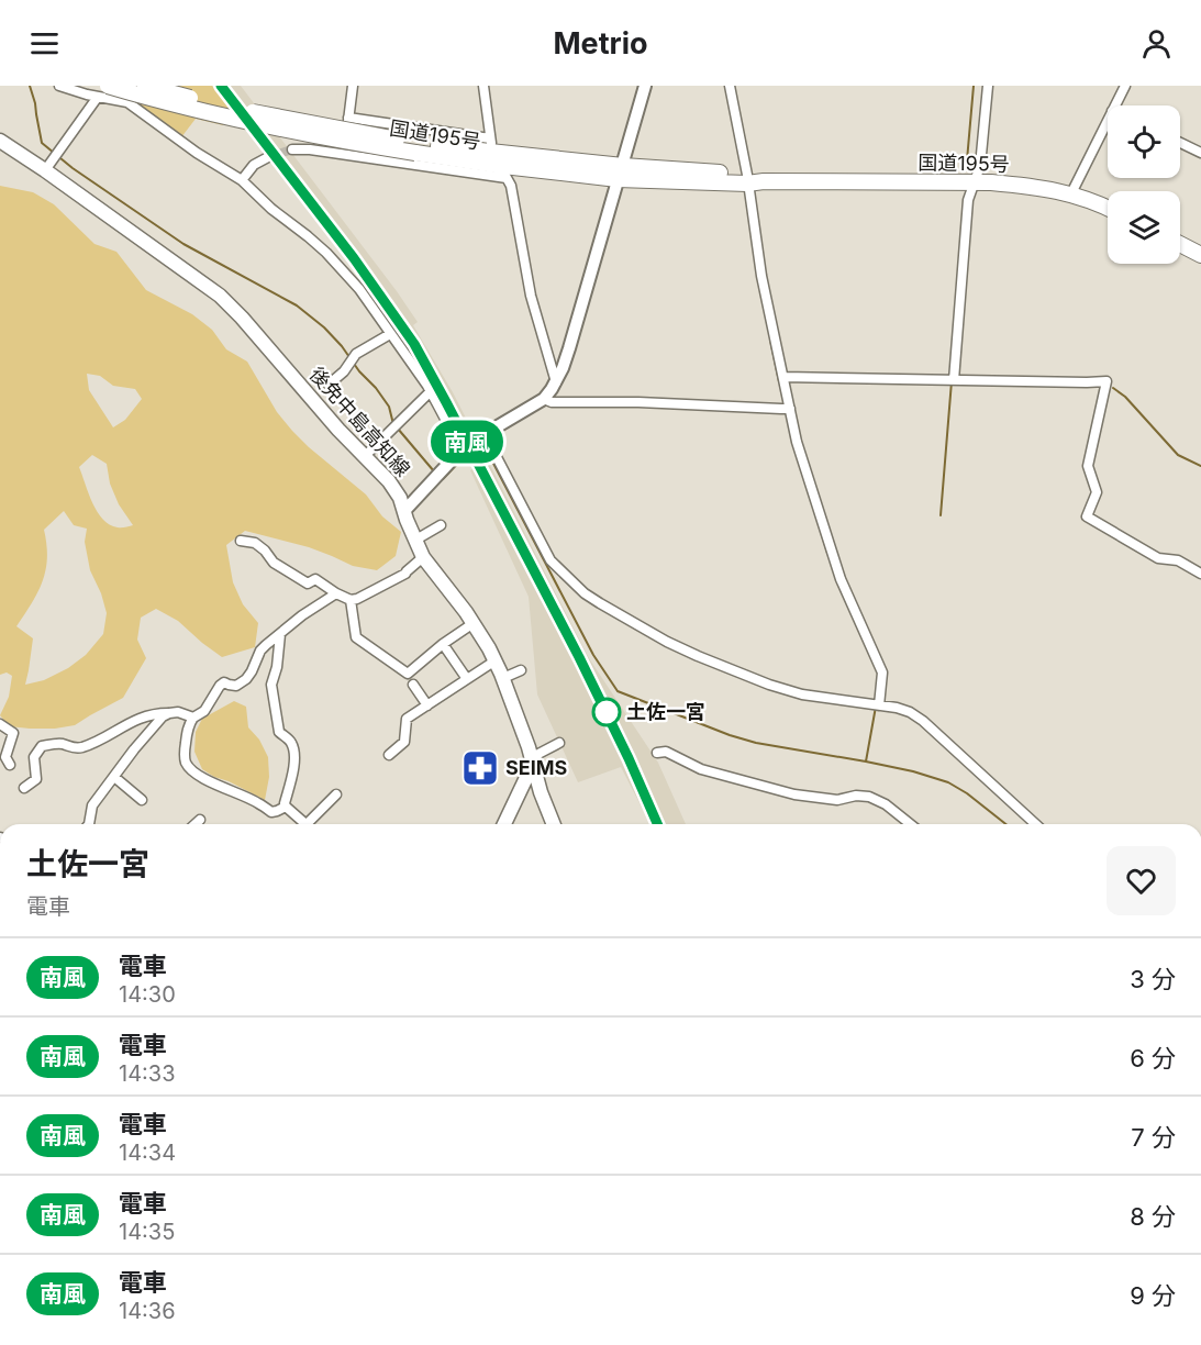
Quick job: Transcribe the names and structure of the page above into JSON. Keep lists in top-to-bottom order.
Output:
{
  "streets": {
    "main road": ["国道195号", "後免中島高知線"]
  },
  "places": {
    "other": ["土佐一宮"],
    "pharmacy": ["SEIMS"]
  },
  "page": {
    "header": "Metrio",
    "on_map": "南風",
    "heading": ["土佐一宮", "電車"],
    "list": [
      {
        "mark": "南風",
        "name": "電車",
        "note": "14:30",
        "value": "3 分"
      },
      {
        "mark": "南風",
        "name": "電車",
        "note": "14:33",
        "value": "6 分"
      },
      {
        "mark": "南風",
        "name": "電車",
        "note": "14:34",
        "value": "7 分"
      },
      {
        "mark": "南風",
        "name": "電車",
        "note": "14:35",
        "value": "8 分"
      },
      {
        "mark": "南風",
        "name": "電車",
        "note": "14:36",
        "value": "9 分"
      }
    ]
  }
}
